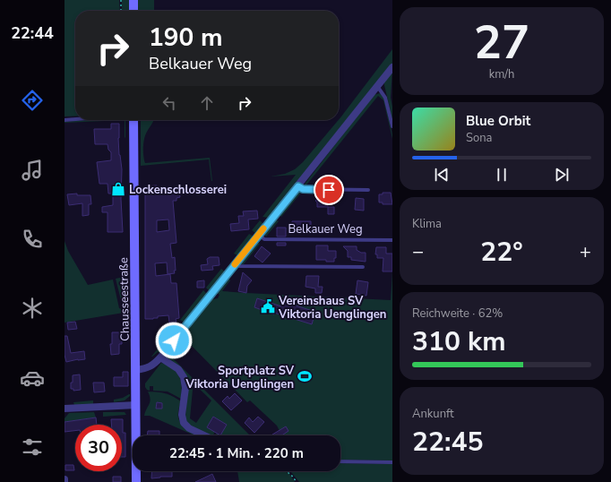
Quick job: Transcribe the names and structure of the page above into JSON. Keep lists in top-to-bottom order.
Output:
{
  "streets": {
    "main road": ["Chausseestraße"],
    "street": ["Belkauer Weg"]
  },
  "crossings": [
    ["Belkauer Weg", "Chausseestraße"]
  ],
  "places": {
    "shop": ["Lockenschlosserei"],
    "public building": ["Vereinshaus SV Viktoria Uenglingen"],
    "sports": ["Sportplatz SV Viktoria Uenglingen"]
  },
  "page": {
    "tabs": "22:44",
    "tile": [
      ["27", "km/h"],
      "Klima",
      ["Reichweite · 62%", "310 km"],
      ["Ankunft", "22:45"]
    ],
    "turn": ["190 m", "Belkauer Weg"],
    "song": ["Blue Orbit", "Sona"],
    "heat": ["−", "22°", "+"],
    "limit": "30",
    "trip": "22:45 · 1 Min. · 220 m"
  }
}
